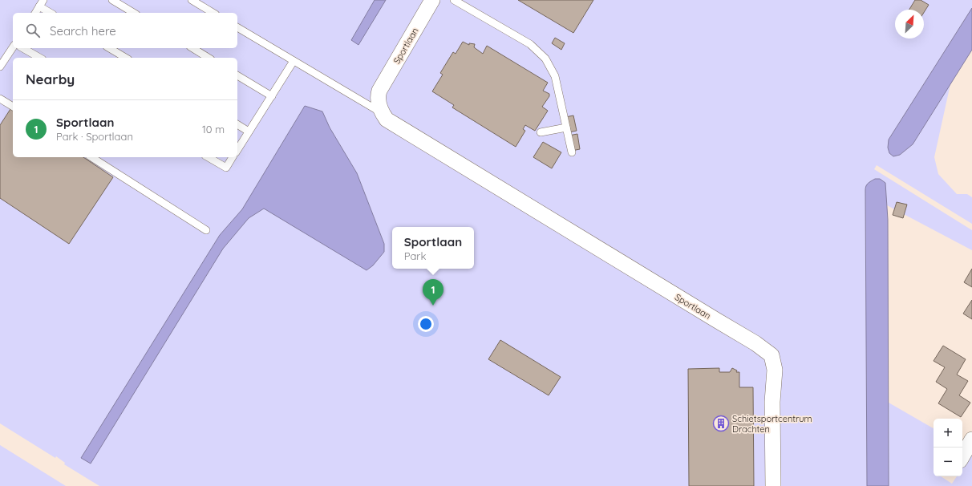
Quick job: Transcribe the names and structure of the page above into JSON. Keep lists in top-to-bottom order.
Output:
{
  "streets": {
    "street": ["Sportlaan"]
  },
  "places": {
    "building": ["Schietsportcentrum Drachten"]
  },
  "north": "top right",
  "page": {
    "search": "Search here",
    "heading": "Nearby",
    "list": [
      {
        "mark": "1",
        "name": "Sportlaan",
        "note": "Park · Sportlaan",
        "value": "10 m"
      }
    ],
    "popup": ["Sportlaan", "Park"],
    "pins": "1",
    "map_buttons": ["+", "−"]
  }
}
